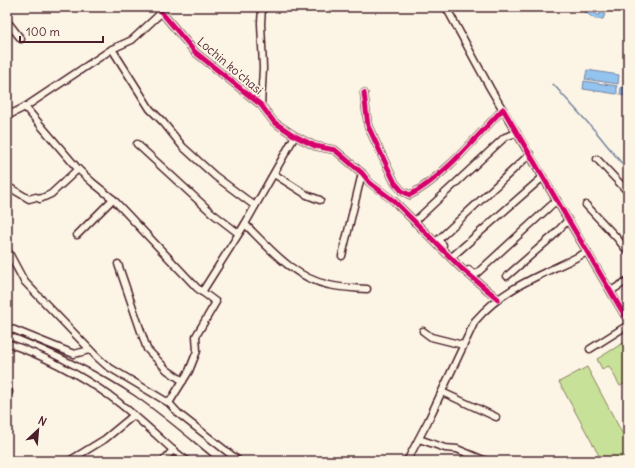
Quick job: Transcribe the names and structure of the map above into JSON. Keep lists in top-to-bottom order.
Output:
{
  "streets": {
    "street": ["Lochin ko'chasi"]
  },
  "scale_bar": "100 m",
  "north": "top right"
}
